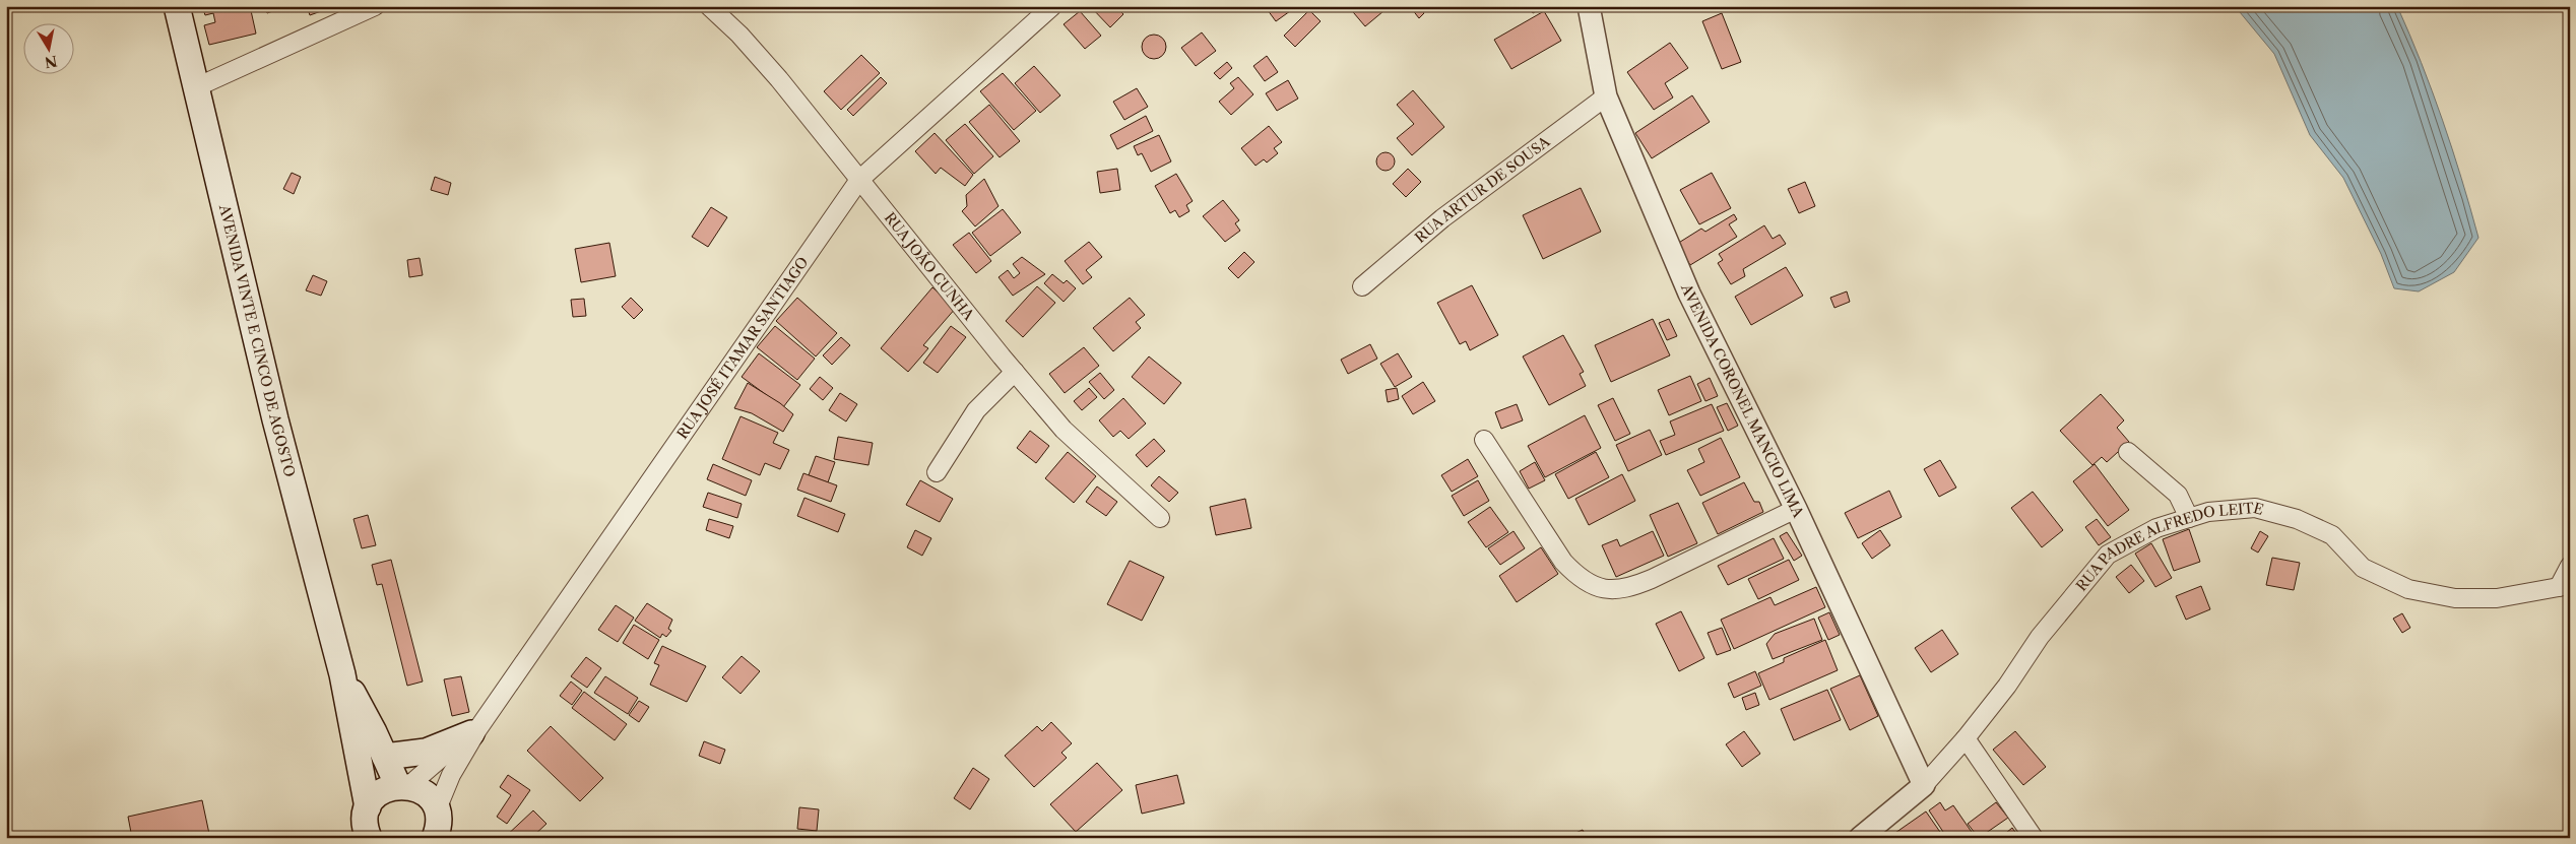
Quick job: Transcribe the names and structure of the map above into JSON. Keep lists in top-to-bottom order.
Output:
{
  "streets": {
    "main road": ["AVENIDA VINTE E CINCO DE AGOSTO"],
    "street": [
      "RUA ARTUR DE SOUSA",
      "RUA JOÃO CUNHA",
      "RUA JOSÉ ITAMAR SANTIAGO",
      "AVENIDA CORONEL MANCIO LIMA",
      "RUA PADRE ALFREDO LEITE"
    ]
  },
  "crossings": [
    ["RUA ARTUR DE SOUSA", "AVENIDA CORONEL MANCIO LIMA"],
    ["RUA JOÃO CUNHA", "RUA JOSÉ ITAMAR SANTIAGO"],
    ["AVENIDA VINTE E CINCO DE AGOSTO", "RUA JOSÉ ITAMAR SANTIAGO"],
    ["AVENIDA CORONEL MANCIO LIMA", "RUA PADRE ALFREDO LEITE"]
  ],
  "north": "bottom"
}
